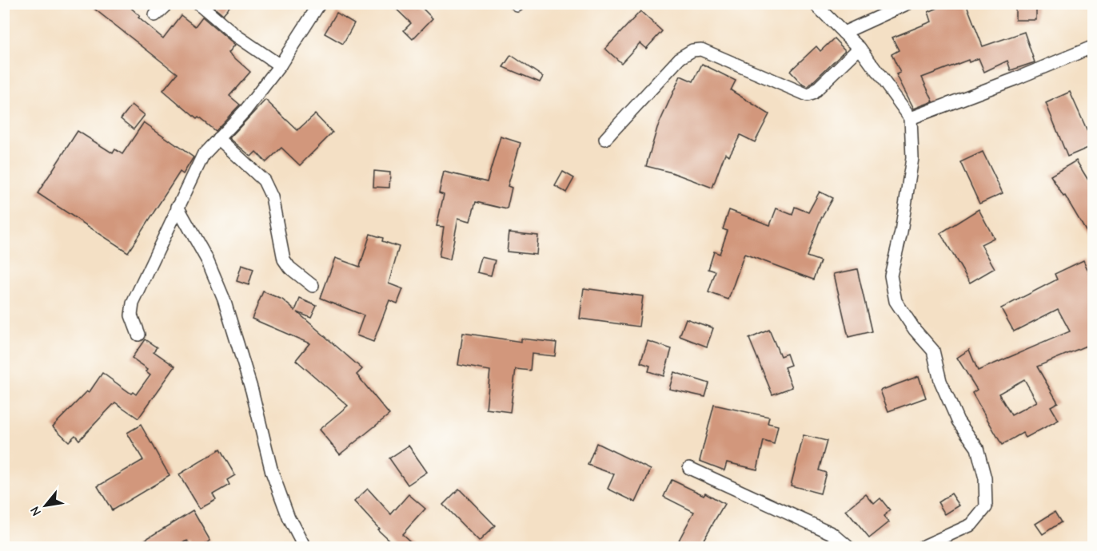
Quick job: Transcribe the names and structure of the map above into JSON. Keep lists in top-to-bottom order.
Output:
{
  "north": "bottom left"
}
